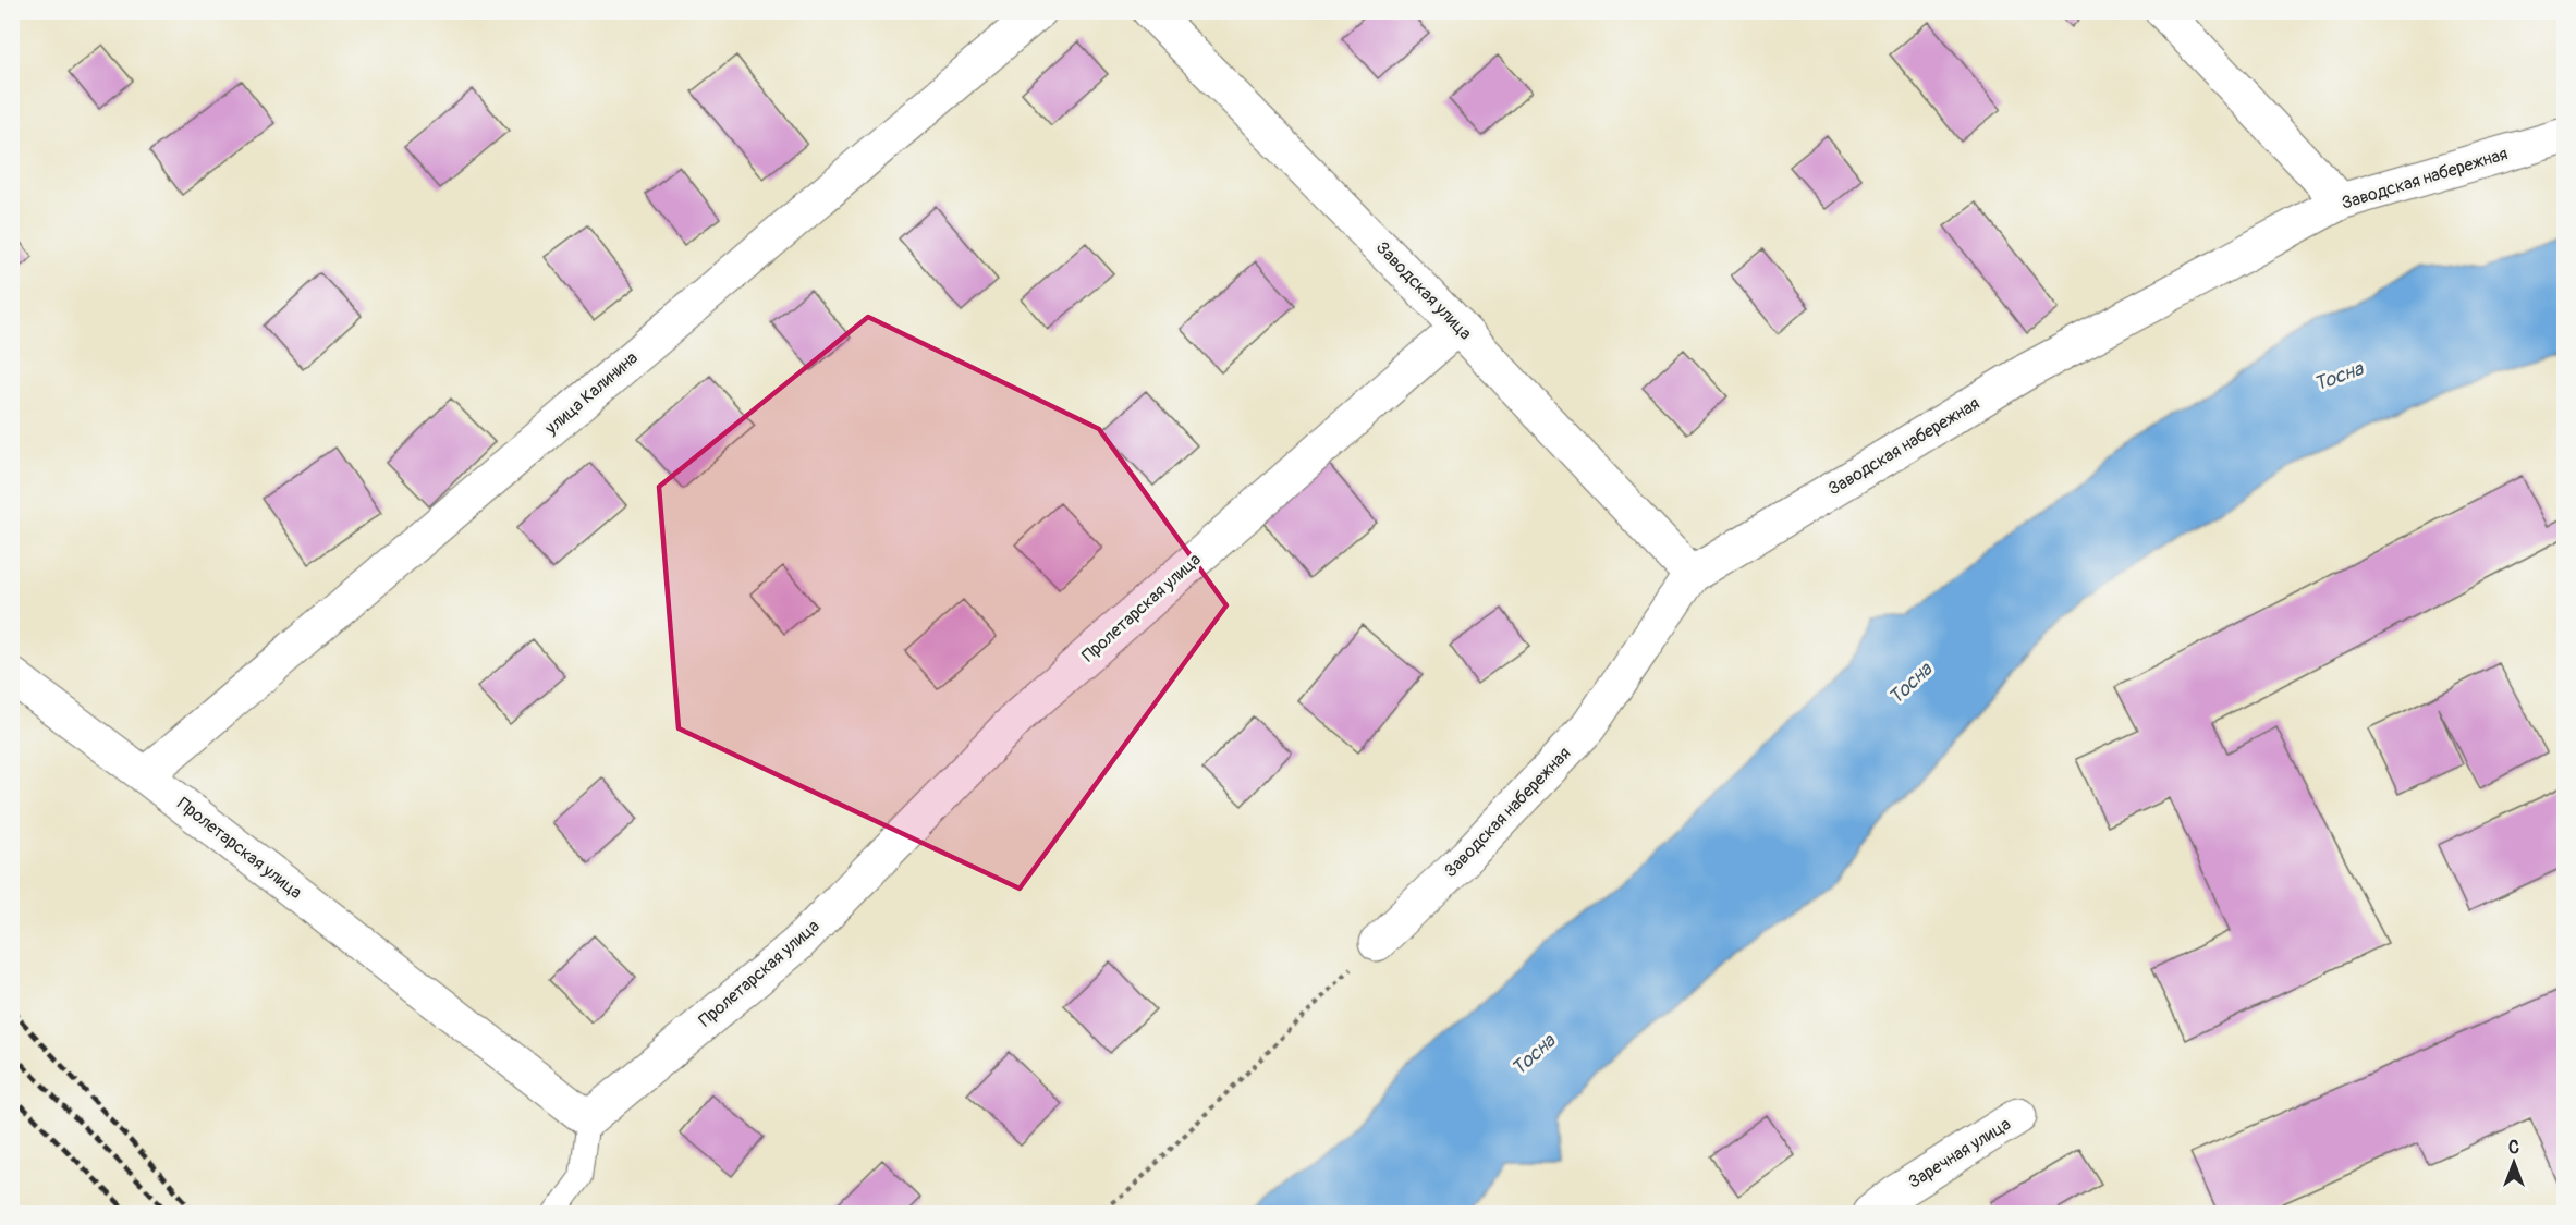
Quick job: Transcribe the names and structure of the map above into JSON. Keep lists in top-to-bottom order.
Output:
{
  "streets": {
    "street": [
      "Заводская набережная",
      "Заводская улица",
      "улица Калинина",
      "Пролетарская улица",
      "Заречная улица"
    ]
  },
  "crossings": [
    ["Заводская набережная", "Заводская улица"],
    ["Заводская улица", "Пролетарская улица"],
    ["улица Калинина", "Пролетарская улица"]
  ],
  "water": ["Тосна"],
  "north": "top"
}
